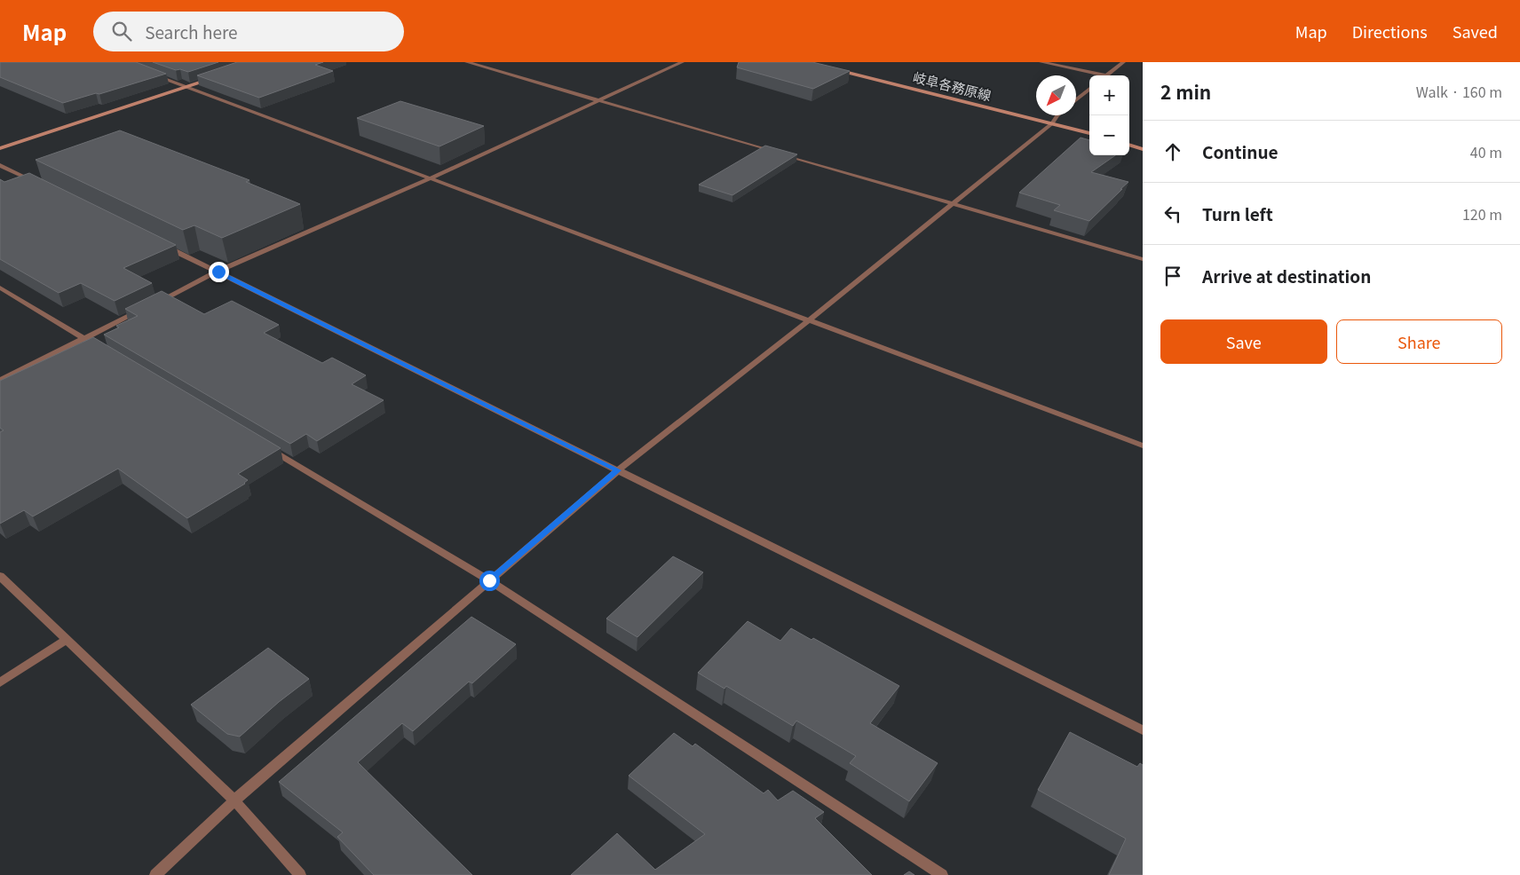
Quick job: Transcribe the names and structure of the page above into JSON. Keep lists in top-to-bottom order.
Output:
{
  "streets": {
    "main road": ["岐阜各務原線"]
  },
  "north": "bottom left",
  "page": {
    "header": "Map",
    "search": "Search here",
    "nav": ["Map", "Directions", "Saved"],
    "heading": ["2 min", "Walk · 160 m"],
    "map_buttons": ["+", "−"],
    "list": [
      ["Continue", "40 m"],
      ["Turn left", "120 m"],
      "Arrive at destination"
    ],
    "buttons": ["Save", "Share"]
  }
}
